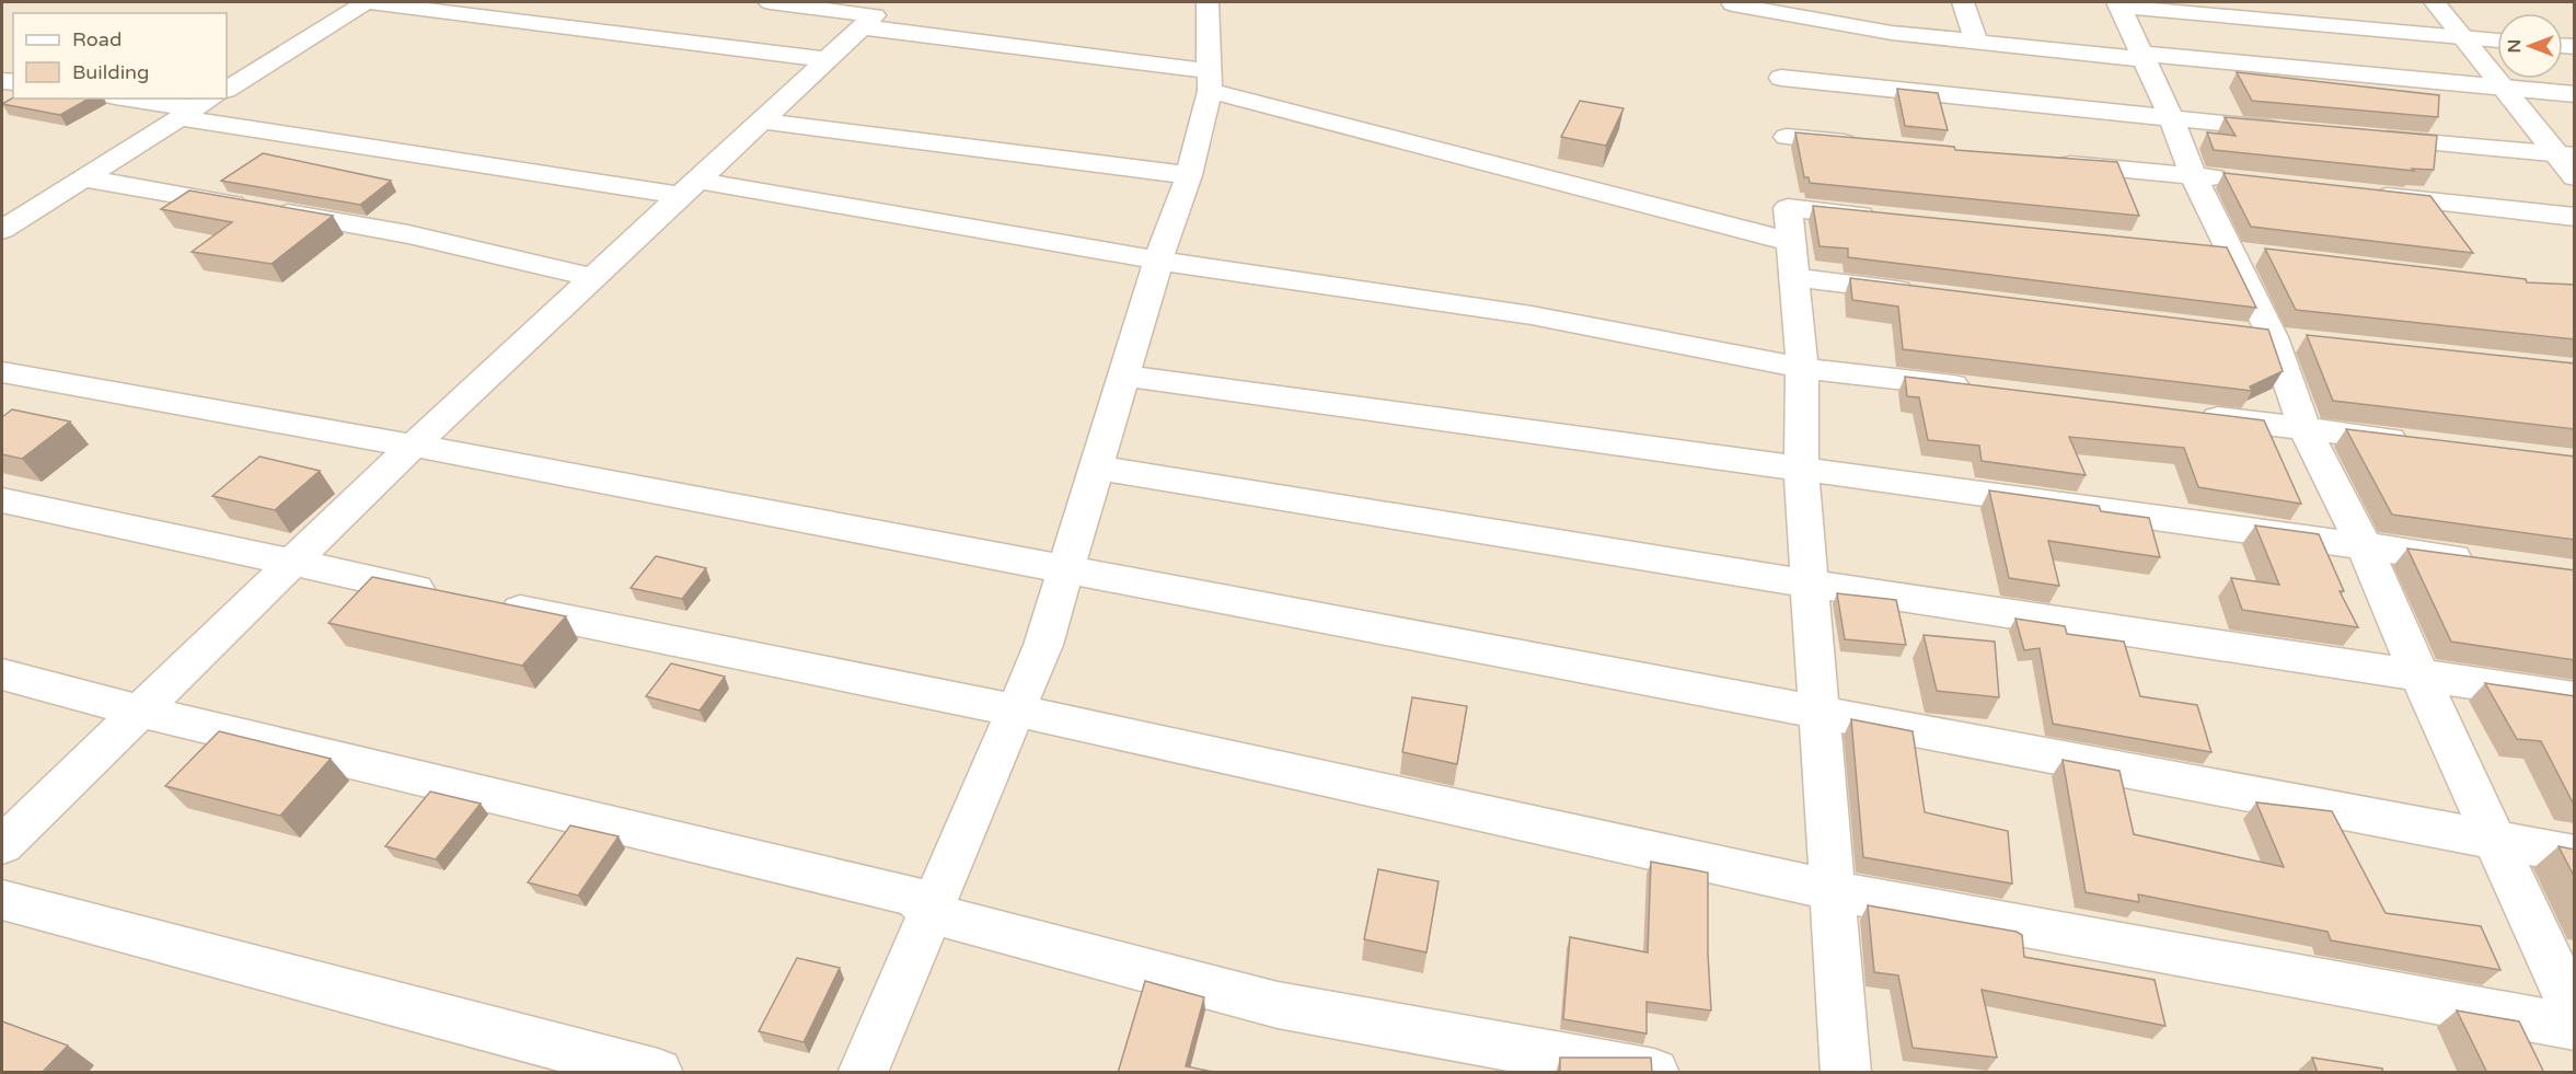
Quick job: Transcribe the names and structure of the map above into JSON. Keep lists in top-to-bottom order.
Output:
{
  "legend": ["Road", "Building"],
  "north": "left"
}
